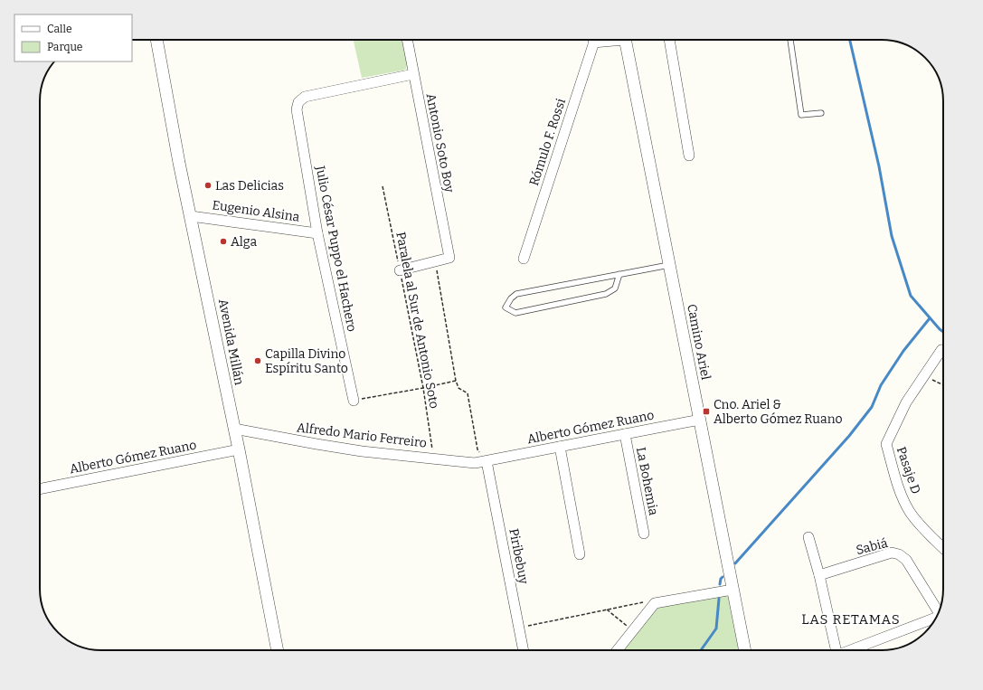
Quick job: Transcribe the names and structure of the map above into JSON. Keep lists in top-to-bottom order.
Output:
{
  "streets": {
    "street": [
      "Rómulo F. Rossi",
      "Antonio Soto Boy",
      "Eugenio Alsina",
      "Julio César Puppo el Hachero",
      "Avenida Millán",
      "Camino Ariel",
      "Alberto Gómez Ruano",
      "Alfredo Mario Ferreiro",
      "Pasaje D",
      "La Bohemia",
      "Sabiá",
      "Piribebuy"
    ],
    "path": ["Paralela al Sur de Antonio Soto"]
  },
  "crossings": [
    ["Antonio Soto Boy", "Julio César Puppo el Hachero"],
    ["Eugenio Alsina", "Julio César Puppo el Hachero"],
    ["Eugenio Alsina", "Avenida Millán"],
    ["Paralela al Sur de Antonio Soto", "Alfredo Mario Ferreiro"],
    ["Avenida Millán", "Alberto Gómez Ruano"],
    ["Avenida Millán", "Alfredo Mario Ferreiro"],
    ["Camino Ariel", "Alberto Gómez Ruano"],
    ["Alberto Gómez Ruano", "Alfredo Mario Ferreiro"],
    ["Alberto Gómez Ruano", "La Bohemia"],
    ["Alberto Gómez Ruano", "Piribebuy"],
    ["Alfredo Mario Ferreiro", "Piribebuy"]
  ],
  "districts": ["LAS RETAMAS"],
  "places": {
    "other": ["Las Delicias", "Alga", "Capilla Divino Espíritu Santo"],
    "transit": ["Cno. Ariel & Alberto Gómez Ruano"]
  },
  "legend": ["Calle", "Parque"]
}
